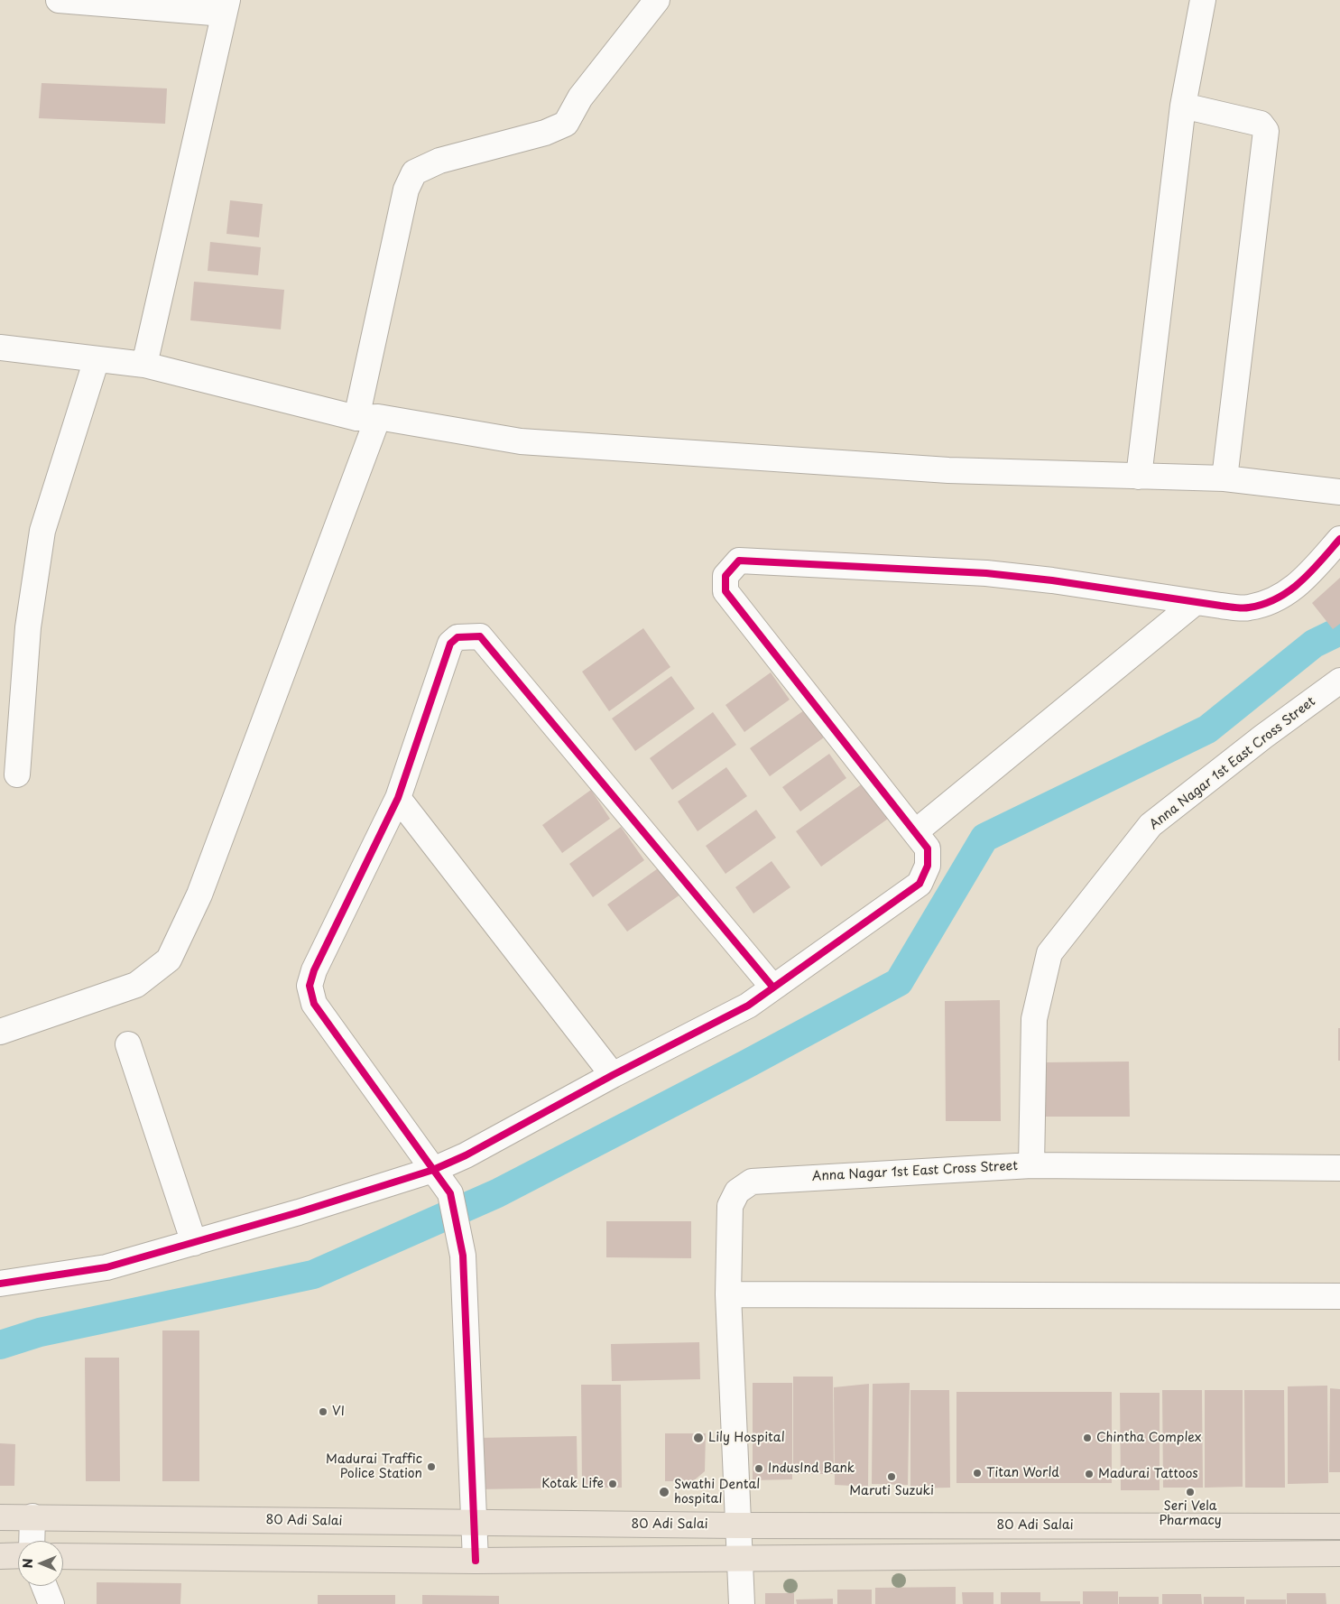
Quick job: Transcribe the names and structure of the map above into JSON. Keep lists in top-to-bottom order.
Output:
{
  "streets": {
    "main road": ["80 Adi Salai"],
    "street": ["Anna Nagar 1st East Cross Street"]
  },
  "crossings": [
    ["Anna Nagar 1st East Cross Street", "80 Adi Salai"]
  ],
  "places": [
    "VI",
    "Lily Hospital",
    "Chintha Complex",
    "Madurai Traffic Police Station",
    "IndusInd Bank",
    "Titan World",
    "Madurai Tattoos",
    "Maruti Suzuki",
    "Kotak Life",
    "Swathi Dental hospital",
    "Seri Vela Pharmacy"
  ],
  "north": "left"
}
